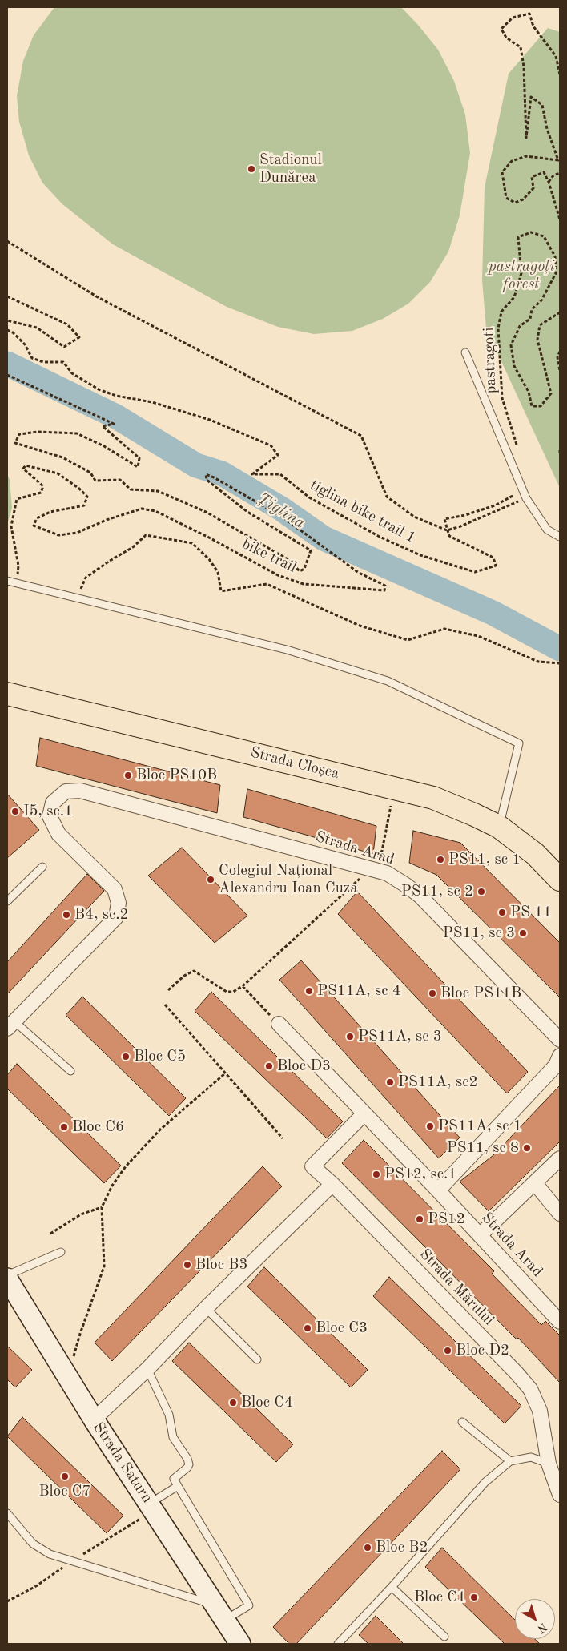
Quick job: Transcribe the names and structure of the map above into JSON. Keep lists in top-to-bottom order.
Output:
{
  "streets": {
    "main road": ["Strada Cloșca"],
    "street": ["Strada Arad", "Strada Mărului", "Strada Saturn"],
    "path": ["pastragoti", "tiglina bike trail 1", "bike trail"]
  },
  "crossings": [
    ["Strada Arad", "Strada Mărului"]
  ],
  "water": ["Țiglina"],
  "parks": ["pastragoți forest"],
  "places": [
    "Stadionul Dunărea",
    "Bloc PS10B",
    "I5, sc.1",
    "PS11, sc 1",
    "Colegiul Național Alexandru Ioan Cuza",
    "PS11, sc 2",
    "PS 11",
    "B4, sc.2",
    "PS11, sc 3",
    "PS11A, sc 4",
    "Bloc PS11B",
    "PS11A, sc 3",
    "Bloc C5",
    "Bloc D3",
    "PS11A, sc2",
    "PS11A, sc 1",
    "Bloc C6",
    "PS11, sc 8",
    "PS12, sc.1",
    "PS12",
    "Bloc B3",
    "Bloc C3",
    "Bloc D2",
    "Bloc C4",
    "Bloc C7",
    "Bloc B2",
    "Bloc C1"
  ],
  "north": "bottom right"
}
